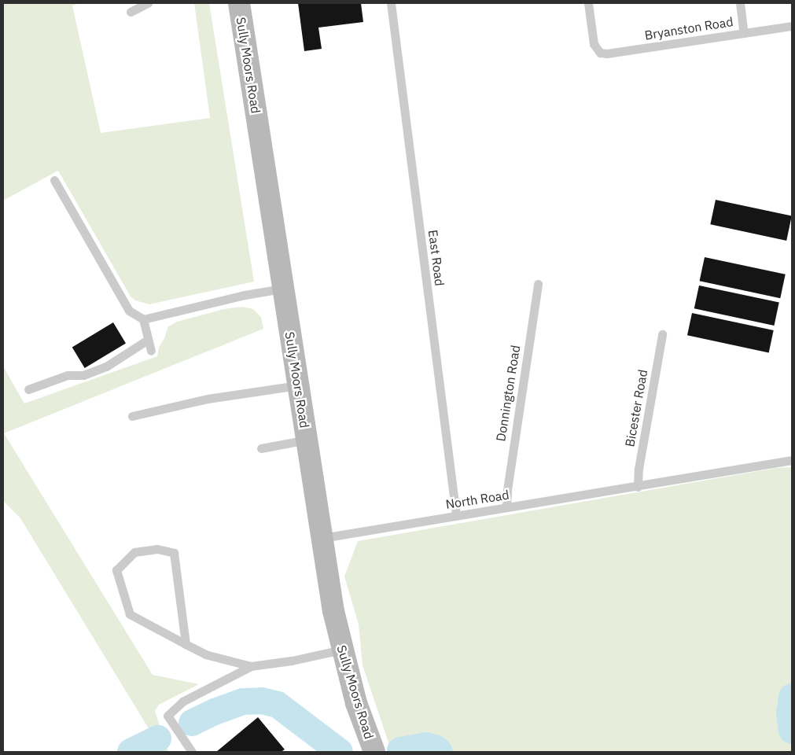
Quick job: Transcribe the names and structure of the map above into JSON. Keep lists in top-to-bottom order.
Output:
{
  "streets": {
    "main road": ["Sully Moors Road"],
    "lane": [
      "Bryanston Road",
      "East Road",
      "Donnington Road",
      "Bicester Road",
      "North Road"
    ]
  },
  "crossings": [
    ["Sully Moors Road", "North Road"],
    ["East Road", "North Road"],
    ["Donnington Road", "North Road"],
    ["Bicester Road", "North Road"]
  ]
}
